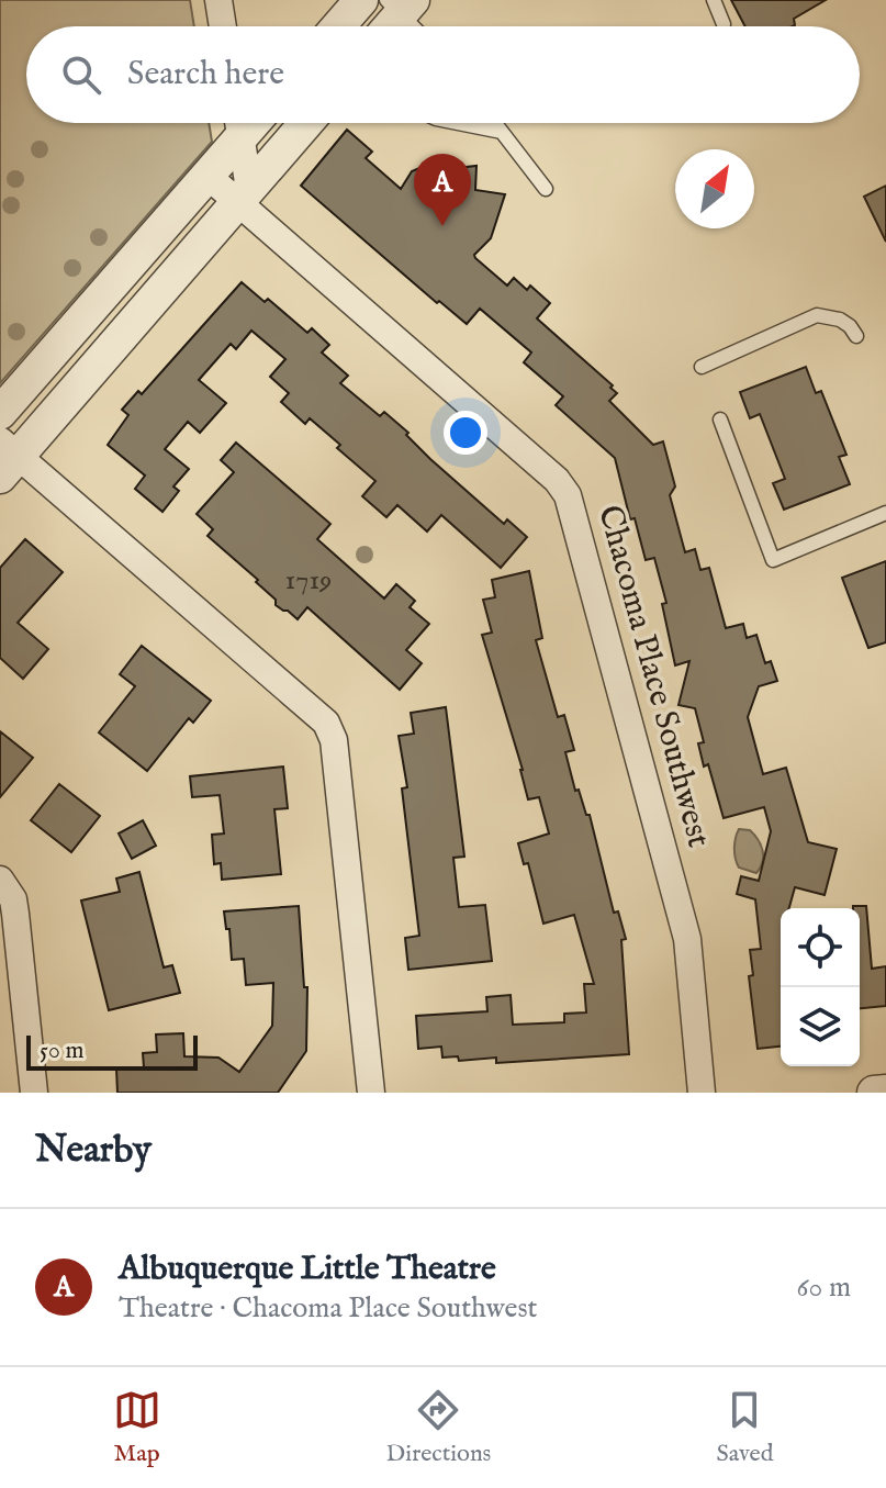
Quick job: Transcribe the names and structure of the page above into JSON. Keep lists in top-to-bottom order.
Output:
{
  "streets": {
    "street": ["Chacoma Place Southwest"]
  },
  "house_numbers": ["1719"],
  "scale_bar": "50 m",
  "north": "top right",
  "page": {
    "search": "Search here",
    "pins": "A",
    "scale": "50 m",
    "heading": "Nearby",
    "list": [
      {
        "mark": "A",
        "name": "Albuquerque Little Theatre",
        "note": "Theatre · Chacoma Place Southwest",
        "value": "60 m"
      }
    ],
    "nav": ["Map", "Directions", "Saved"]
  }
}
